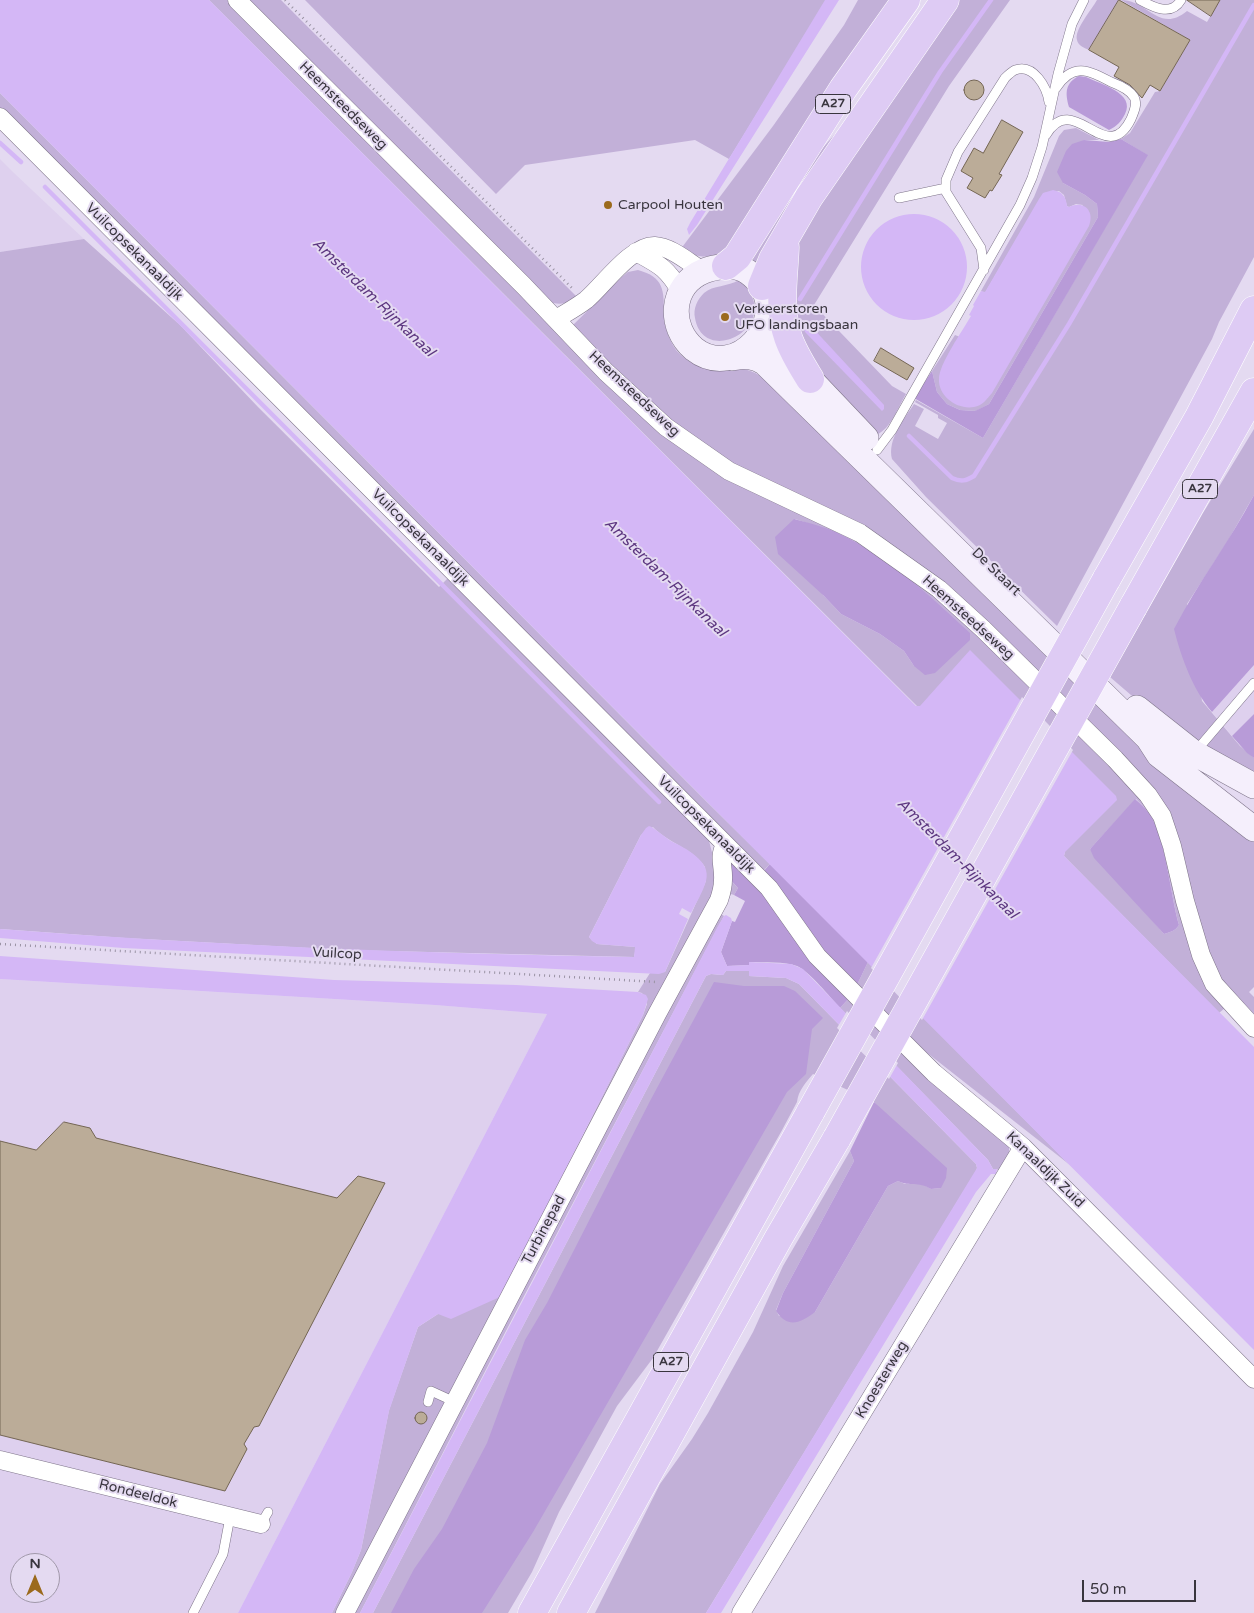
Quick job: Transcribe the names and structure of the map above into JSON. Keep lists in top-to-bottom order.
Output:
{
  "streets": {
    "highway": ["A27"],
    "main road": ["De Staart"],
    "street": [
      "Heemsteedseweg",
      "Vuilcopsekanaaldijk",
      "Kanaaldijk Zuid",
      "Turbinepad",
      "Knoesterweg",
      "Rondeeldok"
    ],
    "path": ["Vuilcop"]
  },
  "crossings": [
    ["A27", "De Staart"],
    ["Vuilcopsekanaaldijk", "Kanaaldijk Zuid"],
    ["Vuilcopsekanaaldijk", "Turbinepad"],
    ["Vuilcop", "Turbinepad"],
    ["Kanaaldijk Zuid", "Knoesterweg"]
  ],
  "water": ["Amsterdam-Rijnkanaal"],
  "places": ["Carpool Houten", "Verkeerstoren UFO landingsbaan"],
  "scale_bar": "50 m",
  "north": "top"
}
